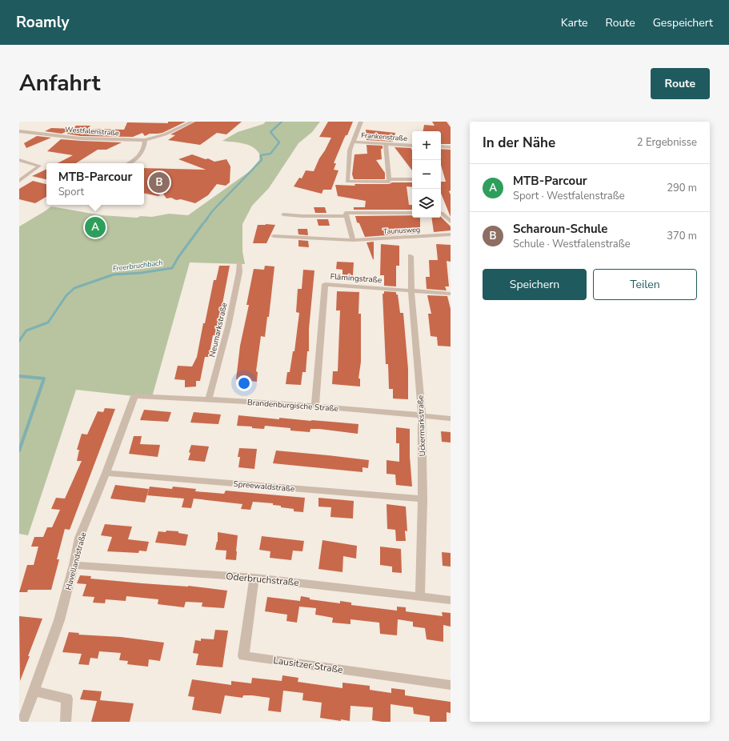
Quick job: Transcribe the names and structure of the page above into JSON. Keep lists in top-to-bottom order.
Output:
{
  "streets": {
    "street": [
      "Westfalenstraße",
      "Frankenstraße",
      "Taunusweg",
      "Flämingstraße",
      "Neumarkstraße",
      "Brandenburgische Straße",
      "Uckermarkstraße",
      "Spreewaldstraße",
      "Havellandstraße",
      "Oderbruchstraße",
      "Lausitzer Straße"
    ]
  },
  "crossings": [
    ["Flämingstraße", "Brandenburgische Straße"],
    ["Flämingstraße", "Uckermarkstraße"],
    ["Neumarkstraße", "Brandenburgische Straße"],
    ["Brandenburgische Straße", "Uckermarkstraße"],
    ["Brandenburgische Straße", "Havellandstraße"],
    ["Uckermarkstraße", "Spreewaldstraße"],
    ["Uckermarkstraße", "Oderbruchstraße"],
    ["Spreewaldstraße", "Havellandstraße"],
    ["Havellandstraße", "Oderbruchstraße"],
    ["Oderbruchstraße", "Lausitzer Straße"]
  ],
  "water": ["Freerbruchbach"],
  "page": {
    "header": "Roamly",
    "nav": ["Karte", "Route", "Gespeichert"],
    "title": "Anfahrt",
    "buttons": [
      "Route",
      ["Speichern", "Teilen"]
    ],
    "heading": ["In der Nähe", "2 Ergebnisse"],
    "map_buttons": ["+", "−"],
    "popup": ["MTB-Parcour", "Sport"],
    "list": [
      {
        "mark": "A",
        "name": "MTB-Parcour",
        "note": "Sport · Westfalenstraße",
        "value": "290 m"
      },
      {
        "mark": "B",
        "name": "Scharoun-Schule",
        "note": "Schule · Westfalenstraße",
        "value": "370 m"
      }
    ],
    "pins": ["B", "A"]
  }
}
